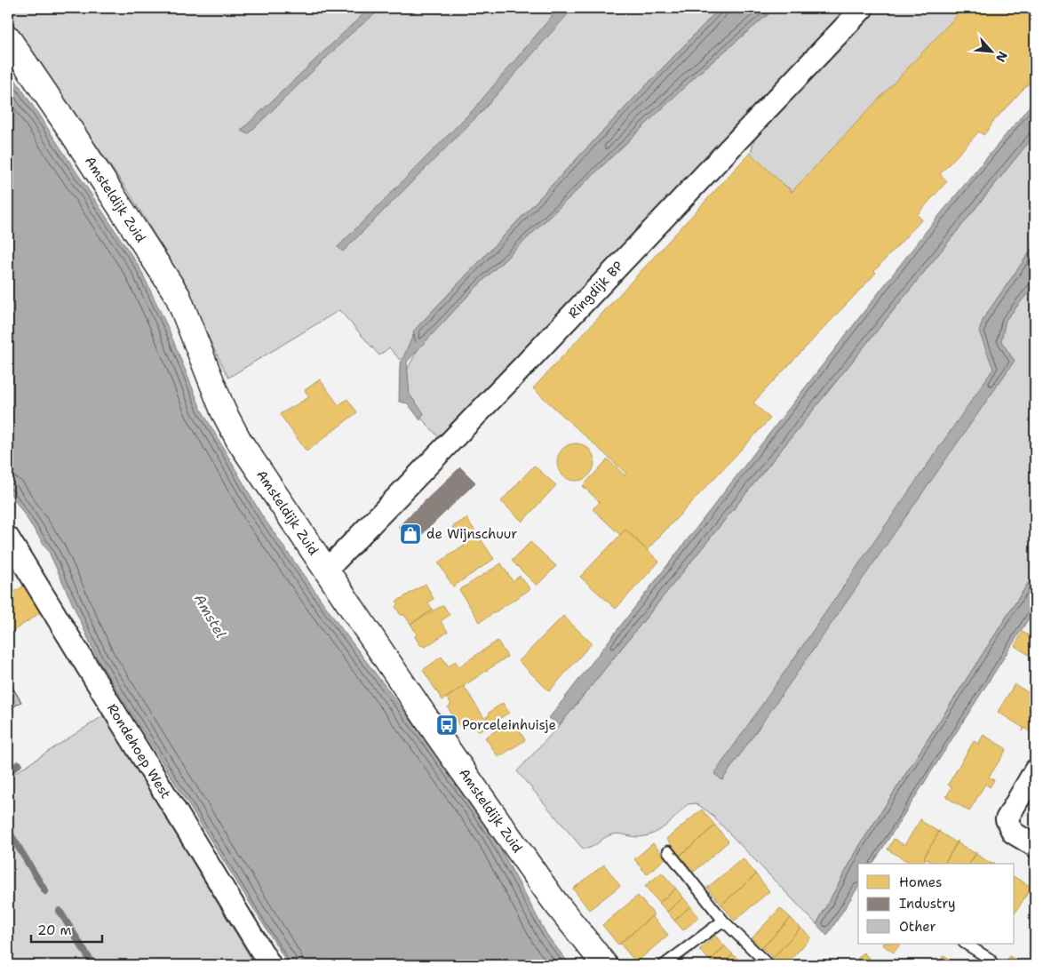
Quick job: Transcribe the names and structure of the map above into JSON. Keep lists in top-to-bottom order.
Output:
{
  "streets": {
    "street": ["Amsteldijk Zuid", "Ringdijk BP", "Rondehoep West"]
  },
  "crossings": [
    ["Amsteldijk Zuid", "Ringdijk BP"]
  ],
  "water": ["Amstel"],
  "places": {
    "shop": ["de Wijnschuur"],
    "bus stop": ["Porceleinhuisje"]
  },
  "legend": ["Homes", "Industry", "Other"],
  "scale_bar": "20 m",
  "north": "bottom right"
}
